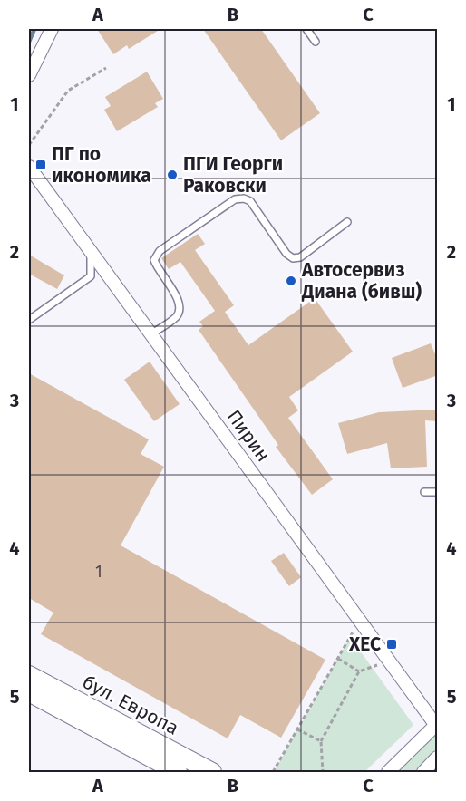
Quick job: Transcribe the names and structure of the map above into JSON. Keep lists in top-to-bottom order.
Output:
{
  "streets": {
    "main road": ["бул. Европа"],
    "street": ["Пирин"]
  },
  "places": {
    "transit": ["ПГ по икономика", "ХЕС"],
    "other": ["ПГИ Георги Раковски", "Автосервиз Диана (бивш)"]
  },
  "house_numbers": ["1"],
  "grid": {
    "columns": ["A", "B", "C"],
    "rows": [
      "1",
      "2",
      "3",
      "4",
      "5"
    ]
  }
}
